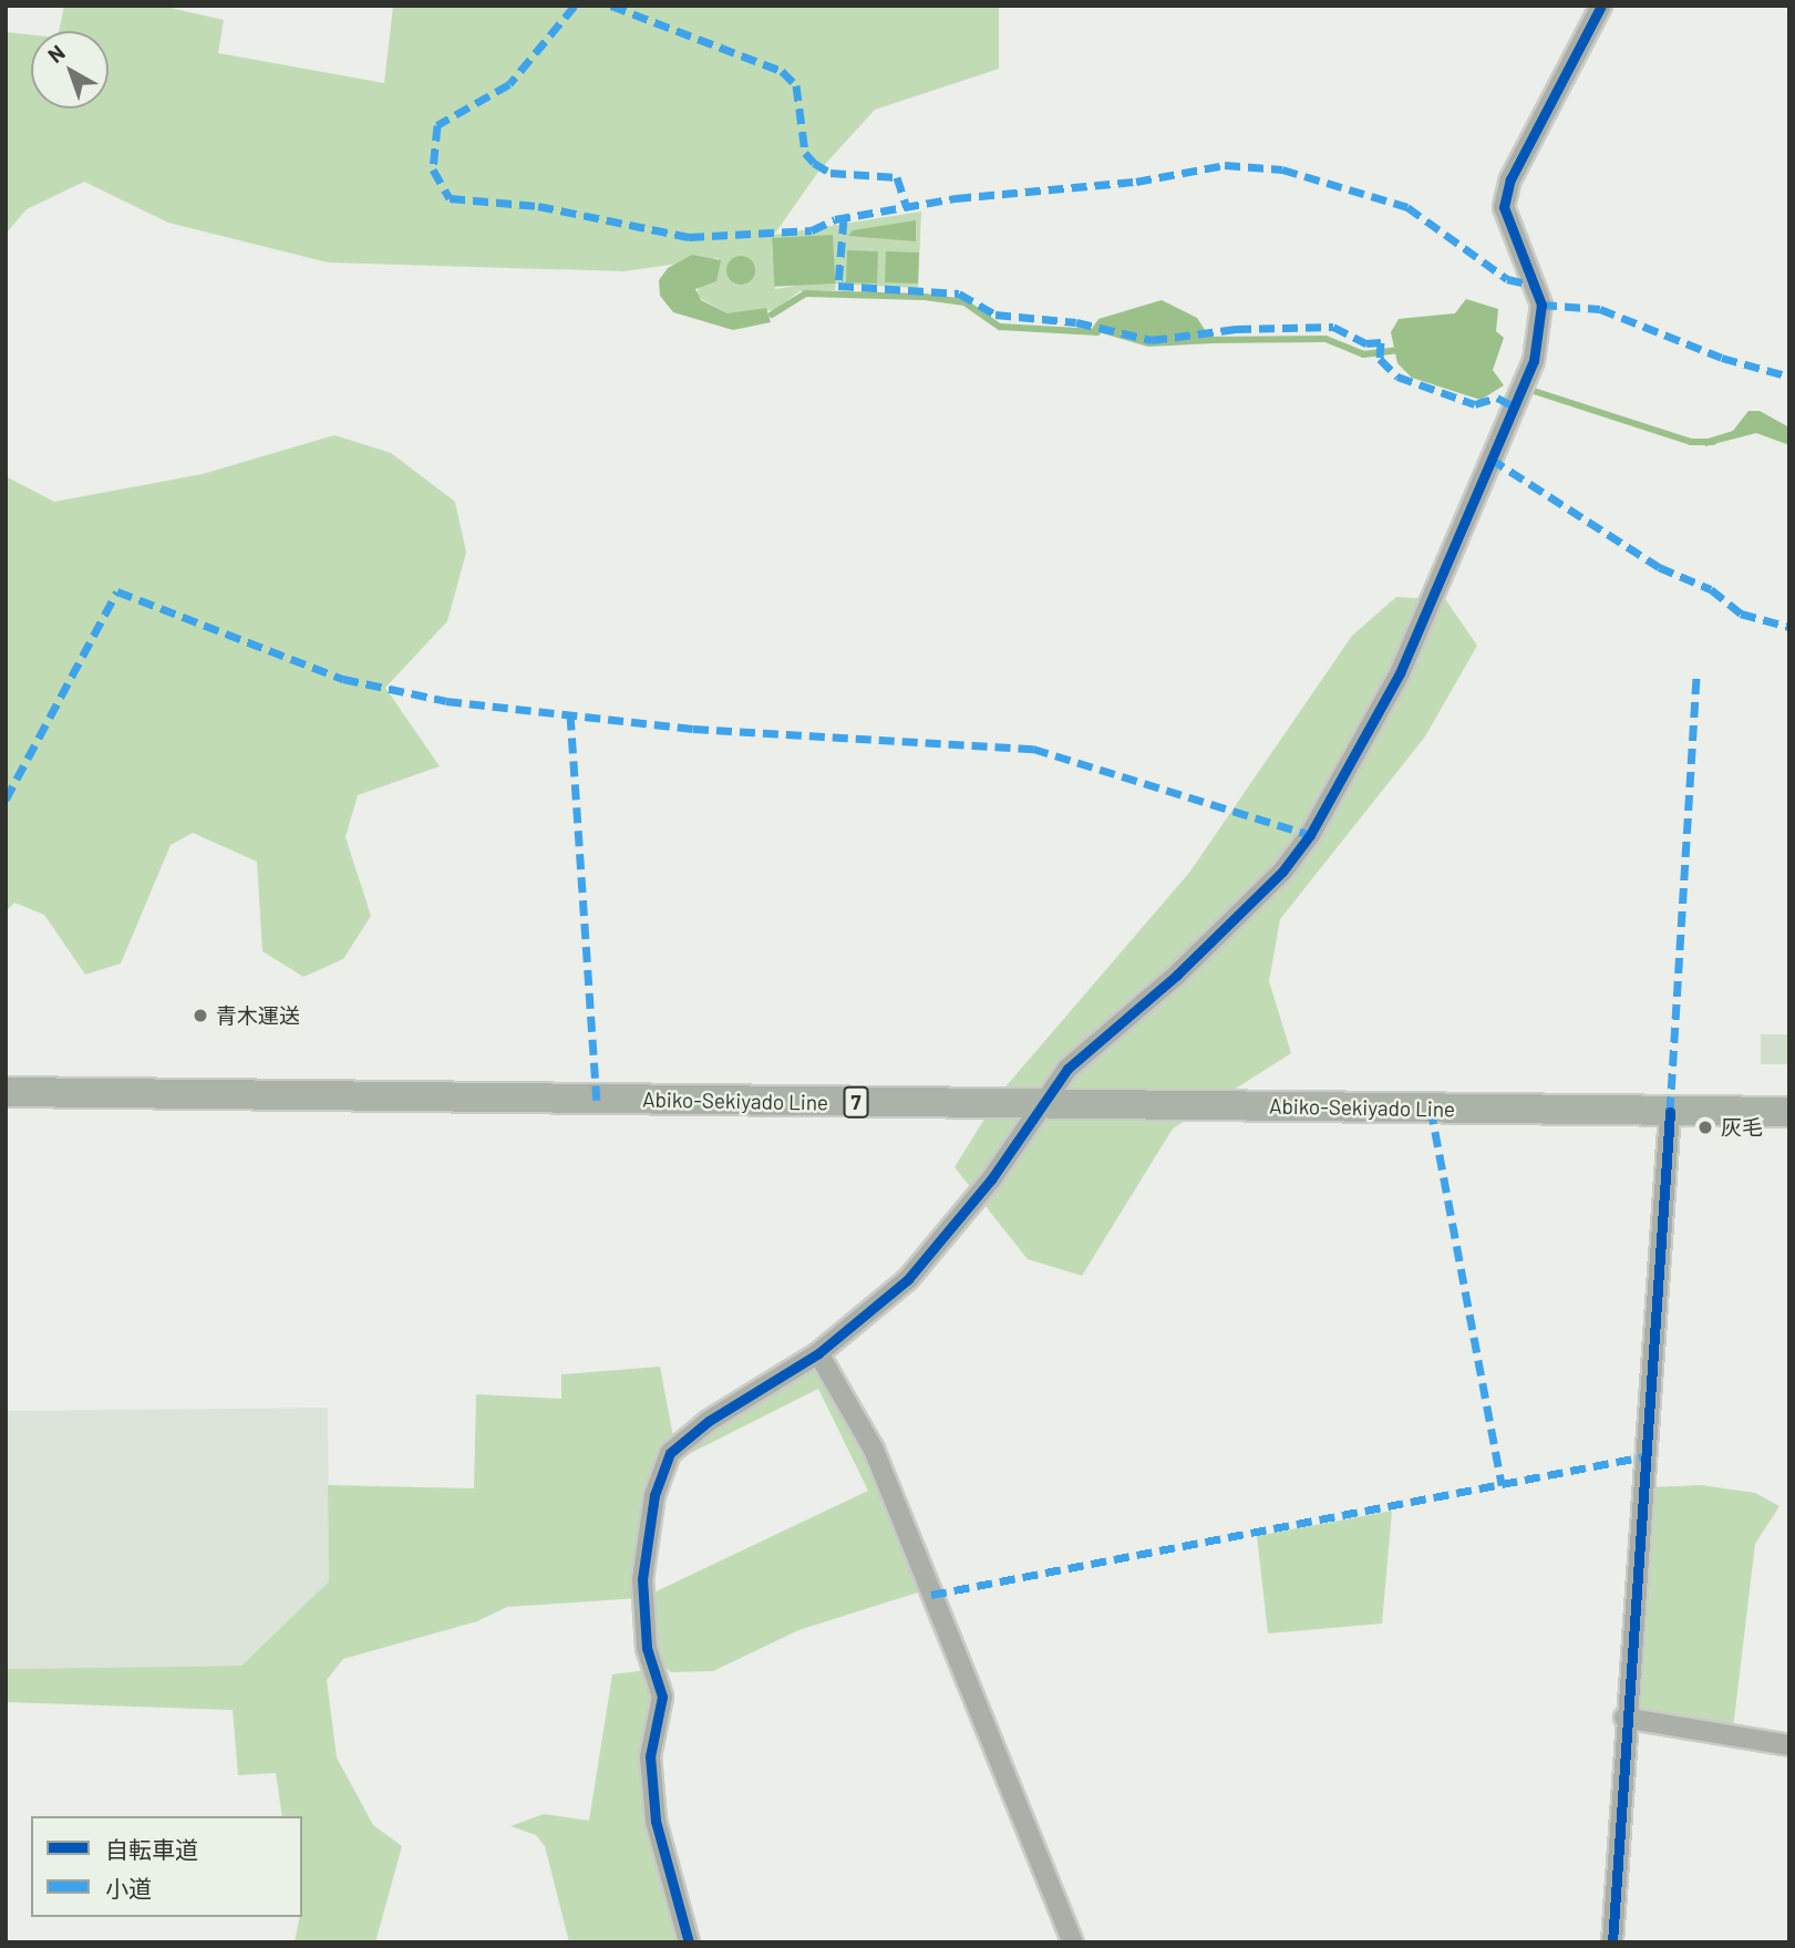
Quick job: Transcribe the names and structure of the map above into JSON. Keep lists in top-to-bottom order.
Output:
{
  "streets": {
    "main road": ["Abiko-Sekiyado Line", "7"]
  },
  "places": ["青木運送", "灰毛"],
  "legend": ["自転車道", "小道"],
  "north": "top left"
}
